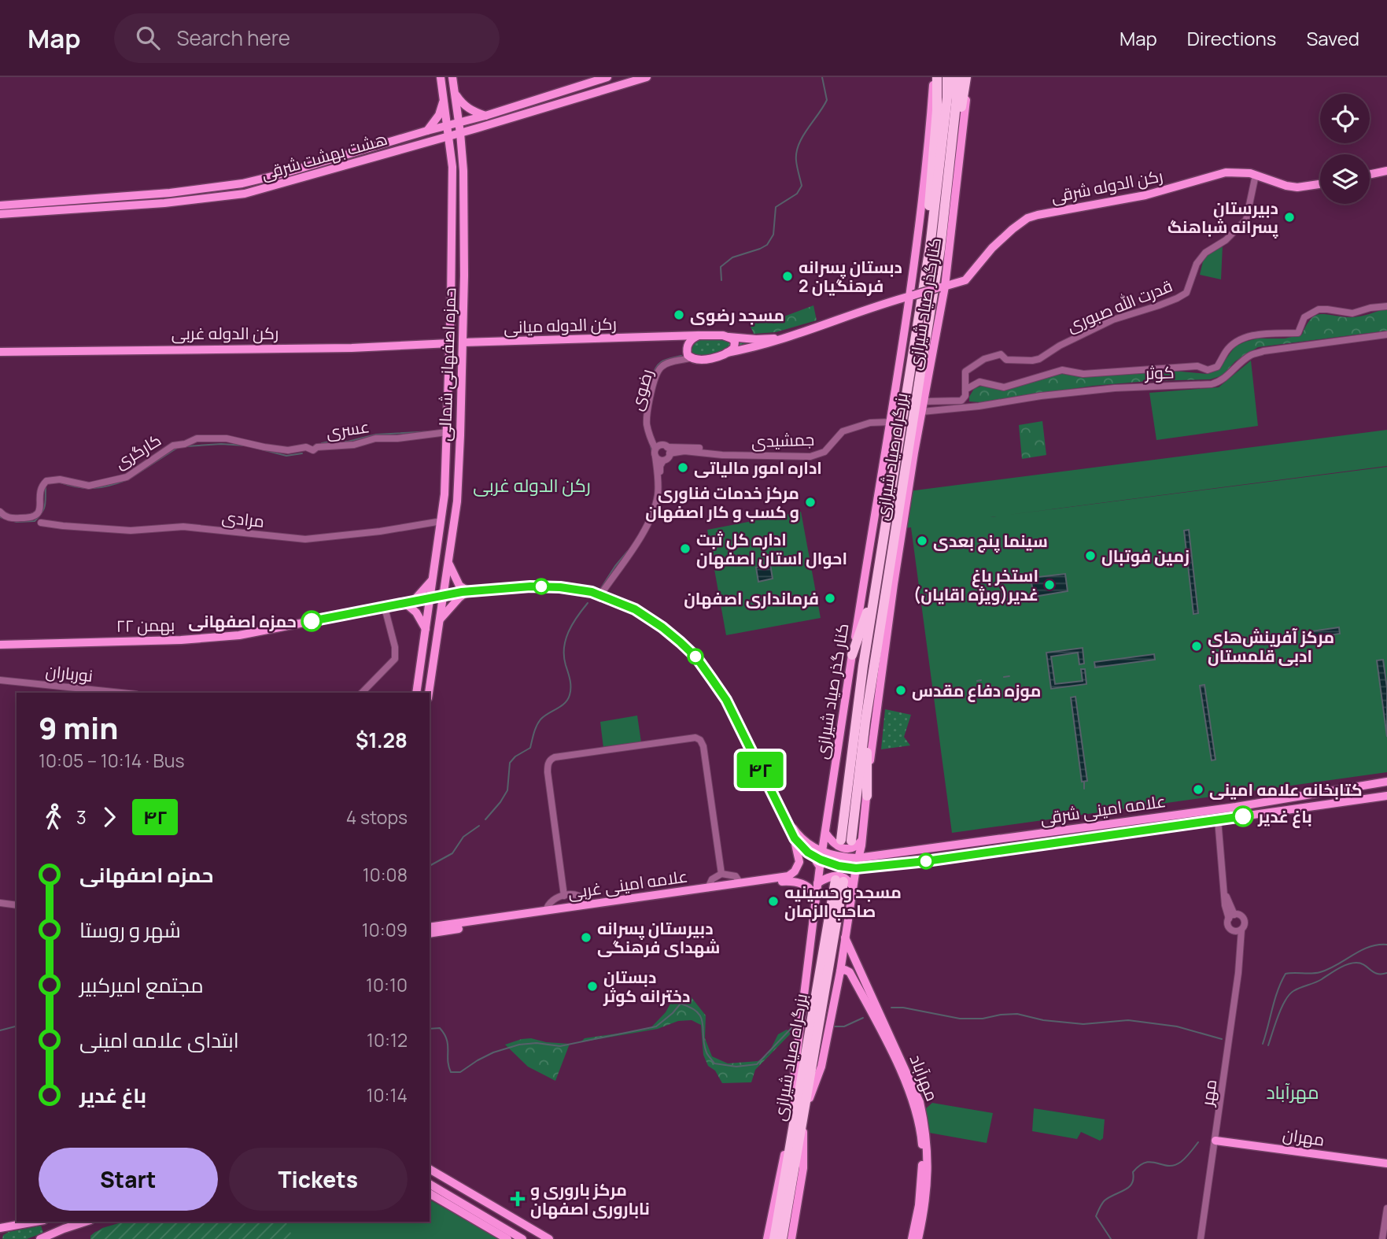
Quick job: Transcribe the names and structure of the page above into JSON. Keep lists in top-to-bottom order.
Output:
{
  "streets": {
    "highway": ["بزرگراه صیاد شیرازی"],
    "main road": [
      "هشت بهشت شرقی",
      "رکن الدوله شرقی",
      "کنارگذر صیاد شیرازی",
      "رکن الدوله میانی",
      "رکن الدوله غربی",
      "حمزه اصفهانی شمالی",
      "۲۲ بهمن",
      "کنار گذر صیاد شیرازی",
      "علامه امینی شرقی",
      "علامه امینی غربی",
      "مهرآباد",
      "مهران"
    ],
    "street": [
      "قدرت الله صبوری",
      "کوثر",
      "رضوی",
      "عسری",
      "جمشیدی",
      "کارگری",
      "مرادی",
      "نورباران",
      "مهر"
    ]
  },
  "crossings": [
    ["هشت بهشت شرقی", "حمزه اصفهانی شمالی"],
    ["رکن الدوله شرقی", "کنارگذر صیاد شیرازی"],
    ["رکن الدوله شرقی", "قدرت الله صبوری"],
    ["کنارگذر صیاد شیرازی", "کوثر"],
    ["کنارگذر صیاد شیرازی", "جمشیدی"],
    ["کنارگذر صیاد شیرازی", "بزرگراه صیاد شیرازی"],
    ["کنارگذر صیاد شیرازی", "کنار گذر صیاد شیرازی"],
    ["کنارگذر صیاد شیرازی", "علامه امینی شرقی"],
    ["کنارگذر صیاد شیرازی", "مهرآباد"],
    ["رکن الدوله میانی", "حمزه اصفهانی شمالی"],
    ["رکن الدوله میانی", "رضوی"],
    ["رکن الدوله غربی", "حمزه اصفهانی شمالی"],
    ["حمزه اصفهانی شمالی", "عسری"],
    ["حمزه اصفهانی شمالی", "مرادی"],
    ["حمزه اصفهانی شمالی", "۲۲ بهمن"],
    ["رضوی", "جمشیدی"],
    ["عسری", "کارگری"],
    ["بزرگراه صیاد شیرازی", "کنار گذر صیاد شیرازی"],
    ["۲۲ بهمن", "علامه امینی غربی"],
    ["کنار گذر صیاد شیرازی", "علامه امینی شرقی"],
    ["کنار گذر صیاد شیرازی", "علامه امینی غربی"],
    ["مهر", "مهران"]
  ],
  "districts": ["رکن الدوله غربی", "مهرآباد"],
  "places": {
    "other": [
      "دبیرستان پسرانه شباهنگ",
      "دبستان پسرانه فرهنگیان 2",
      "مسجد رضوی",
      "اداره امور مالیاتی",
      "مرکز خدمات فناوری و کسب و کار اصفهان",
      "سینما پنج بعدی",
      "اداره کل ثبت احوال استان اصفهان",
      "زمین فوتبال",
      "استخر باغ غدیر(ویژه اقایان)",
      "فرمانداری اصفهان",
      "حمزه اصفهانی",
      "مرکز آفرینش‌های ادبی قلمستان",
      "موزه دفاع مقدس",
      "کتابخانه علامه امینی",
      "باغ غدیر",
      "مسجد و حسینیه صاحب الزمان",
      "دبیرستان پسرانه شهدای فرهنگی",
      "دبستان دخترانه کوثر"
    ],
    "health": ["مرکز باروری و ناباروری اصفهان"]
  },
  "lines": ["bus line ۴۲"],
  "page": {
    "header": "Map",
    "search": "Search here",
    "nav": ["Map", "Directions", "Saved"],
    "on_map": "۴۲",
    "heading": ["9 min", "10:05 – 10:14 · Bus", "$1.28"],
    "legs": ["3", "۴۲", "4 stops"],
    "list": [
      {
        "name": "حمزه اصفهانی",
        "value": "10:08"
      },
      {
        "name": "شهر و روستا",
        "value": "10:09"
      },
      {
        "name": "مجتمع امیرکبیر",
        "value": "10:10"
      },
      {
        "name": "ابتدای علامه امینی",
        "value": "10:12"
      },
      {
        "name": "باغ غدیر",
        "value": "10:14"
      }
    ],
    "buttons": ["Start", "Tickets"]
  }
}
